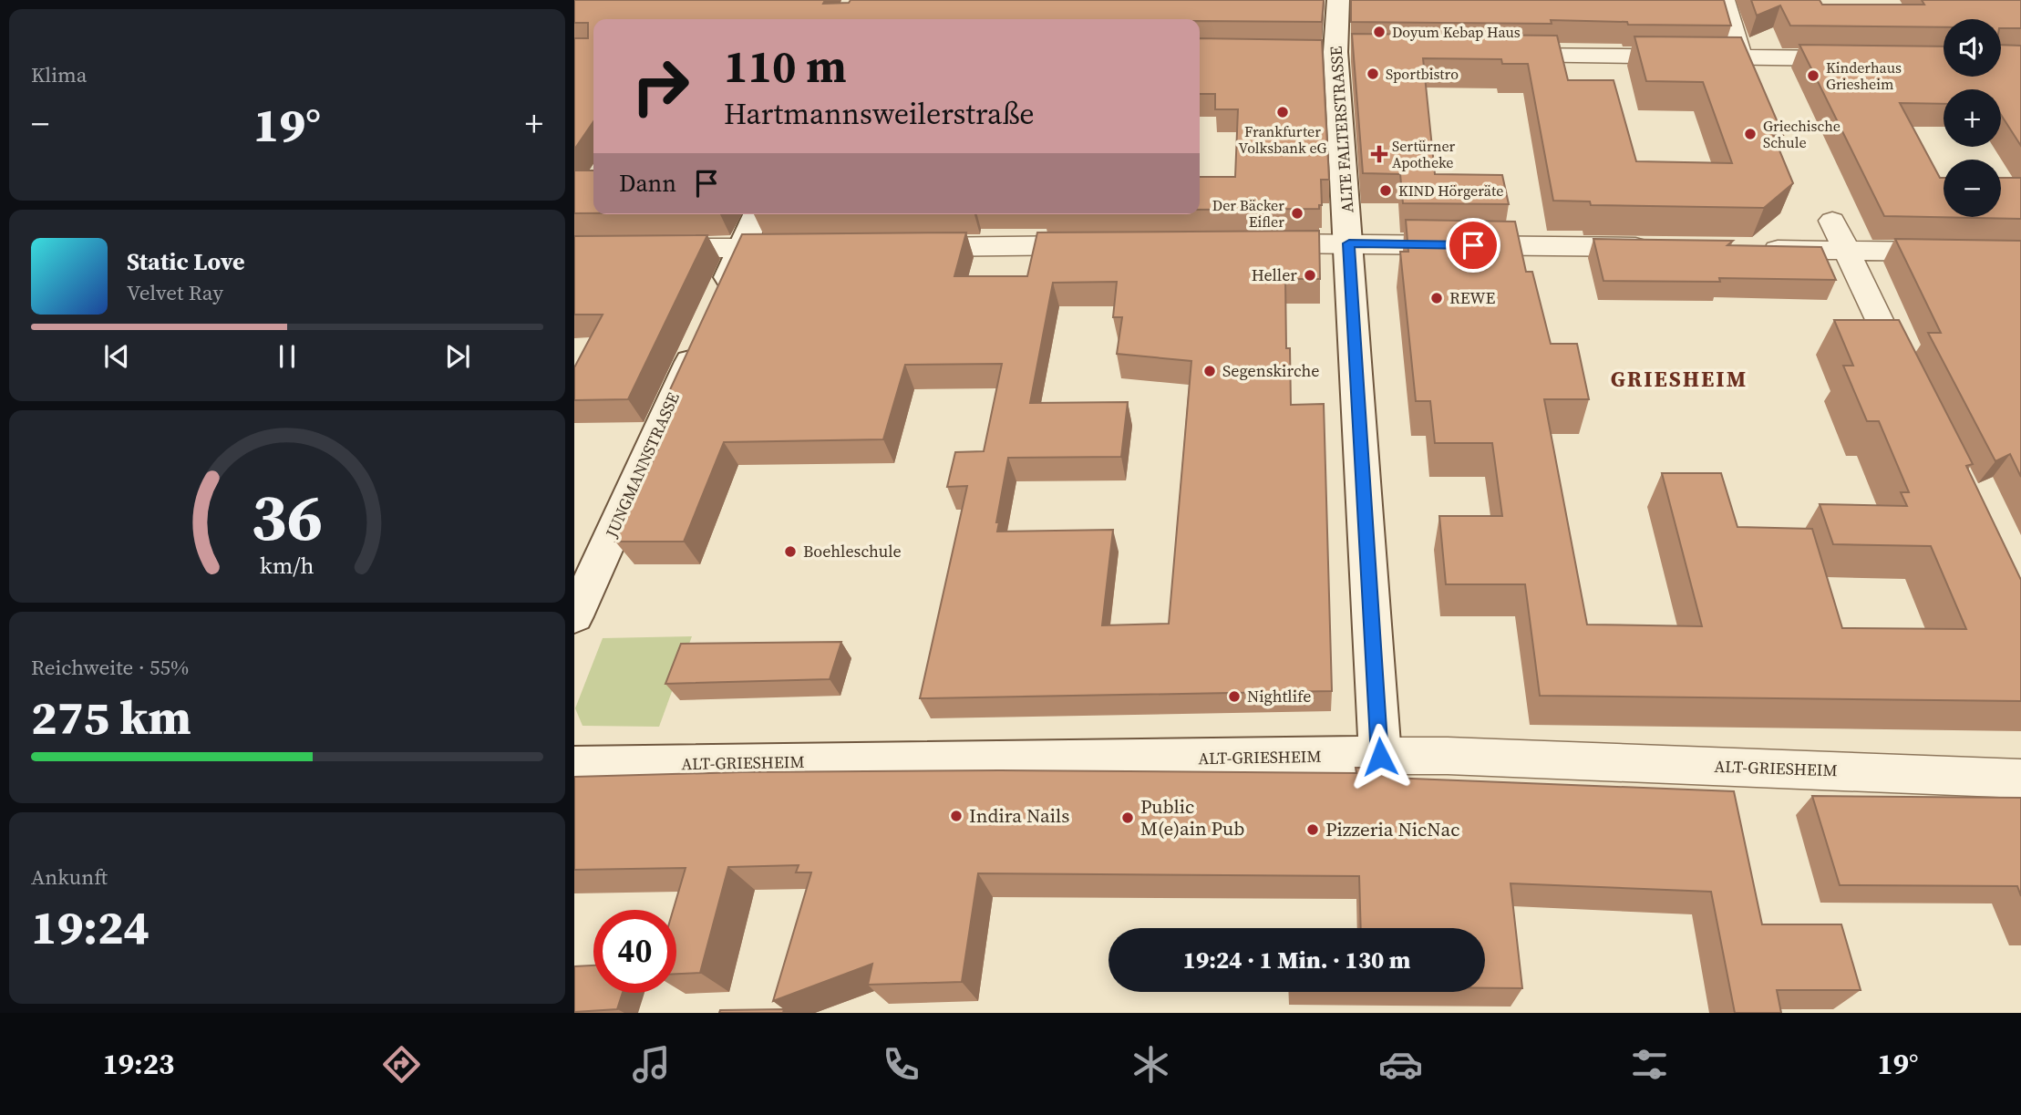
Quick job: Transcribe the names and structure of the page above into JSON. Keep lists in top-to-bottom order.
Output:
{
  "streets": {
    "street": ["ALTE FALTERSTRASSE", "JUNGMANNSTRASSE", "ALT-GRIESHEIM"]
  },
  "crossings": [
    ["ALTE FALTERSTRASSE", "ALT-GRIESHEIM"]
  ],
  "districts": ["GRIESHEIM"],
  "places": {
    "other": [
      "Doyum Kebap Haus",
      "Sportbistro",
      "Kinderhaus Griesheim",
      "Frankfurter Volksbank eG",
      "Griechische Schule",
      "KIND Hörgeräte",
      "Der Bäcker Eifler",
      "Heller",
      "REWE",
      "Segenskirche",
      "Boehleschule",
      "Nightlife",
      "Indira Nails",
      "Public M(e)ain Pub",
      "Pizzeria NicNac"
    ],
    "health": ["Sertürner Apotheke"]
  },
  "page": {
    "tile": [
      "Klima",
      ["Reichweite · 55%", "275 km"],
      ["Ankunft", "19:24"]
    ],
    "map_buttons": ["+", "−"],
    "turn": ["110 m", "Hartmannsweilerstraße"],
    "heat": ["−", "19°", "+"],
    "then": "Dann",
    "song": ["Static Love", "Velvet Ray"],
    "limit": "40",
    "trip": "19:24 · 1 Min. · 130 m",
    "tabs": ["19:23", "19°"],
    "gauge": ["36", "km/h"]
  }
}
